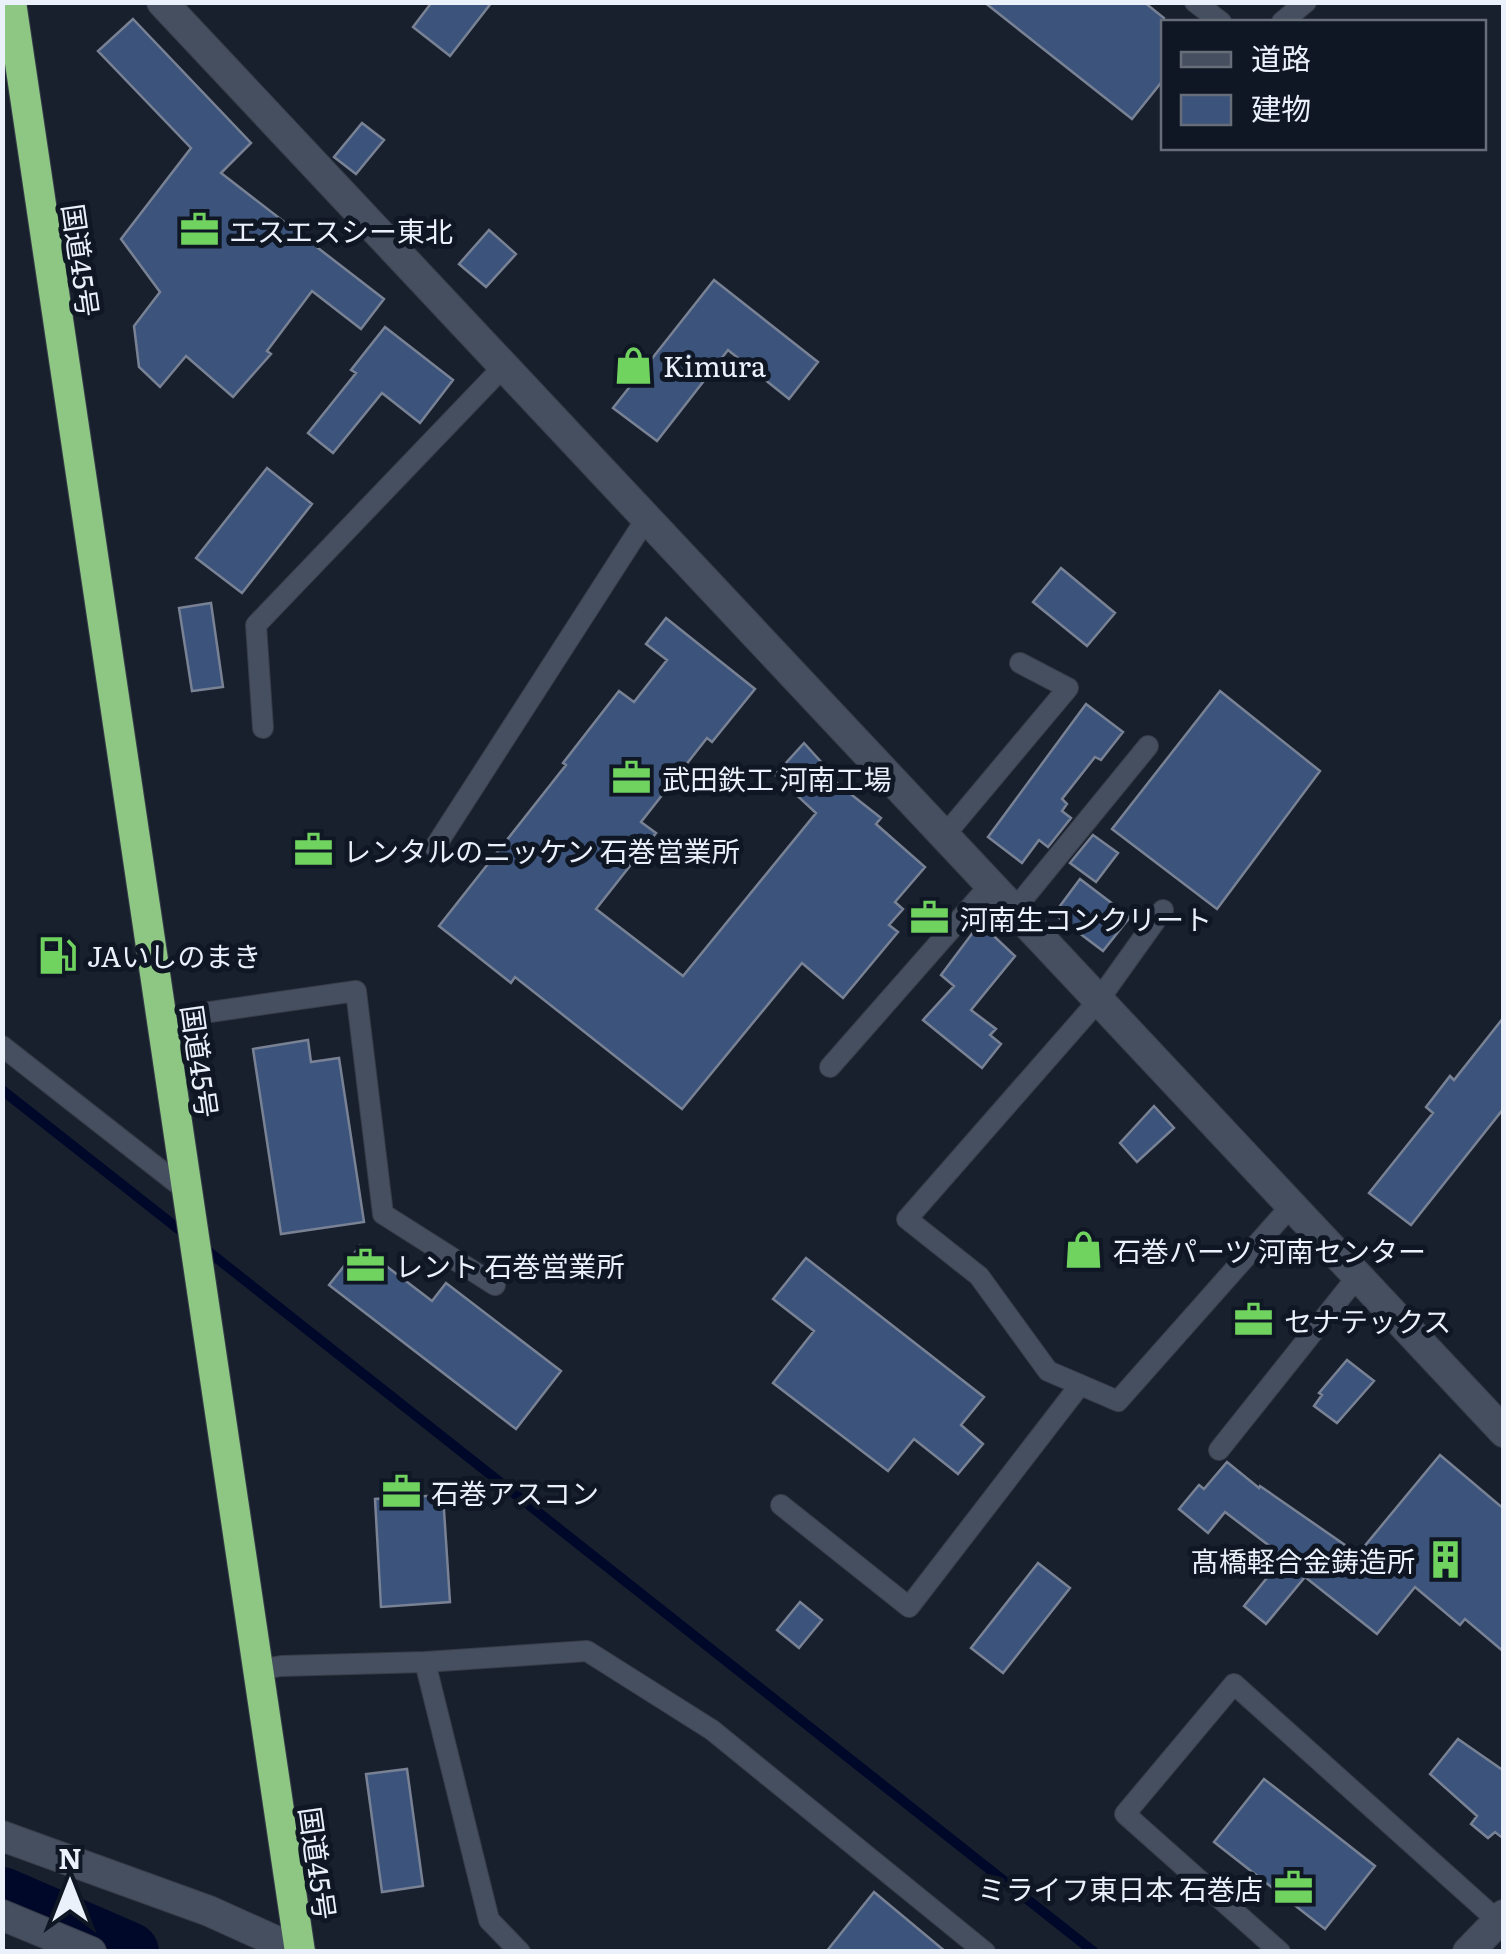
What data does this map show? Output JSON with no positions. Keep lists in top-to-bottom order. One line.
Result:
{"streets":{"highway":["国道45号"]},"places":{"office":["エスエスシー東北","武田鉄工 河南工場","レンタルのニッケン 石巻営業所","河南生コンクリート","レント 石巻営業所","セナテックス","石巻アスコン","ミライフ東日本 石巻店"],"shop":["Kimura","石巻パーツ 河南センター"],"fuel station":["JAいしのまき"],"building":["髙橋軽合金鋳造所"]},"legend":["道路","建物"],"north":"top"}
